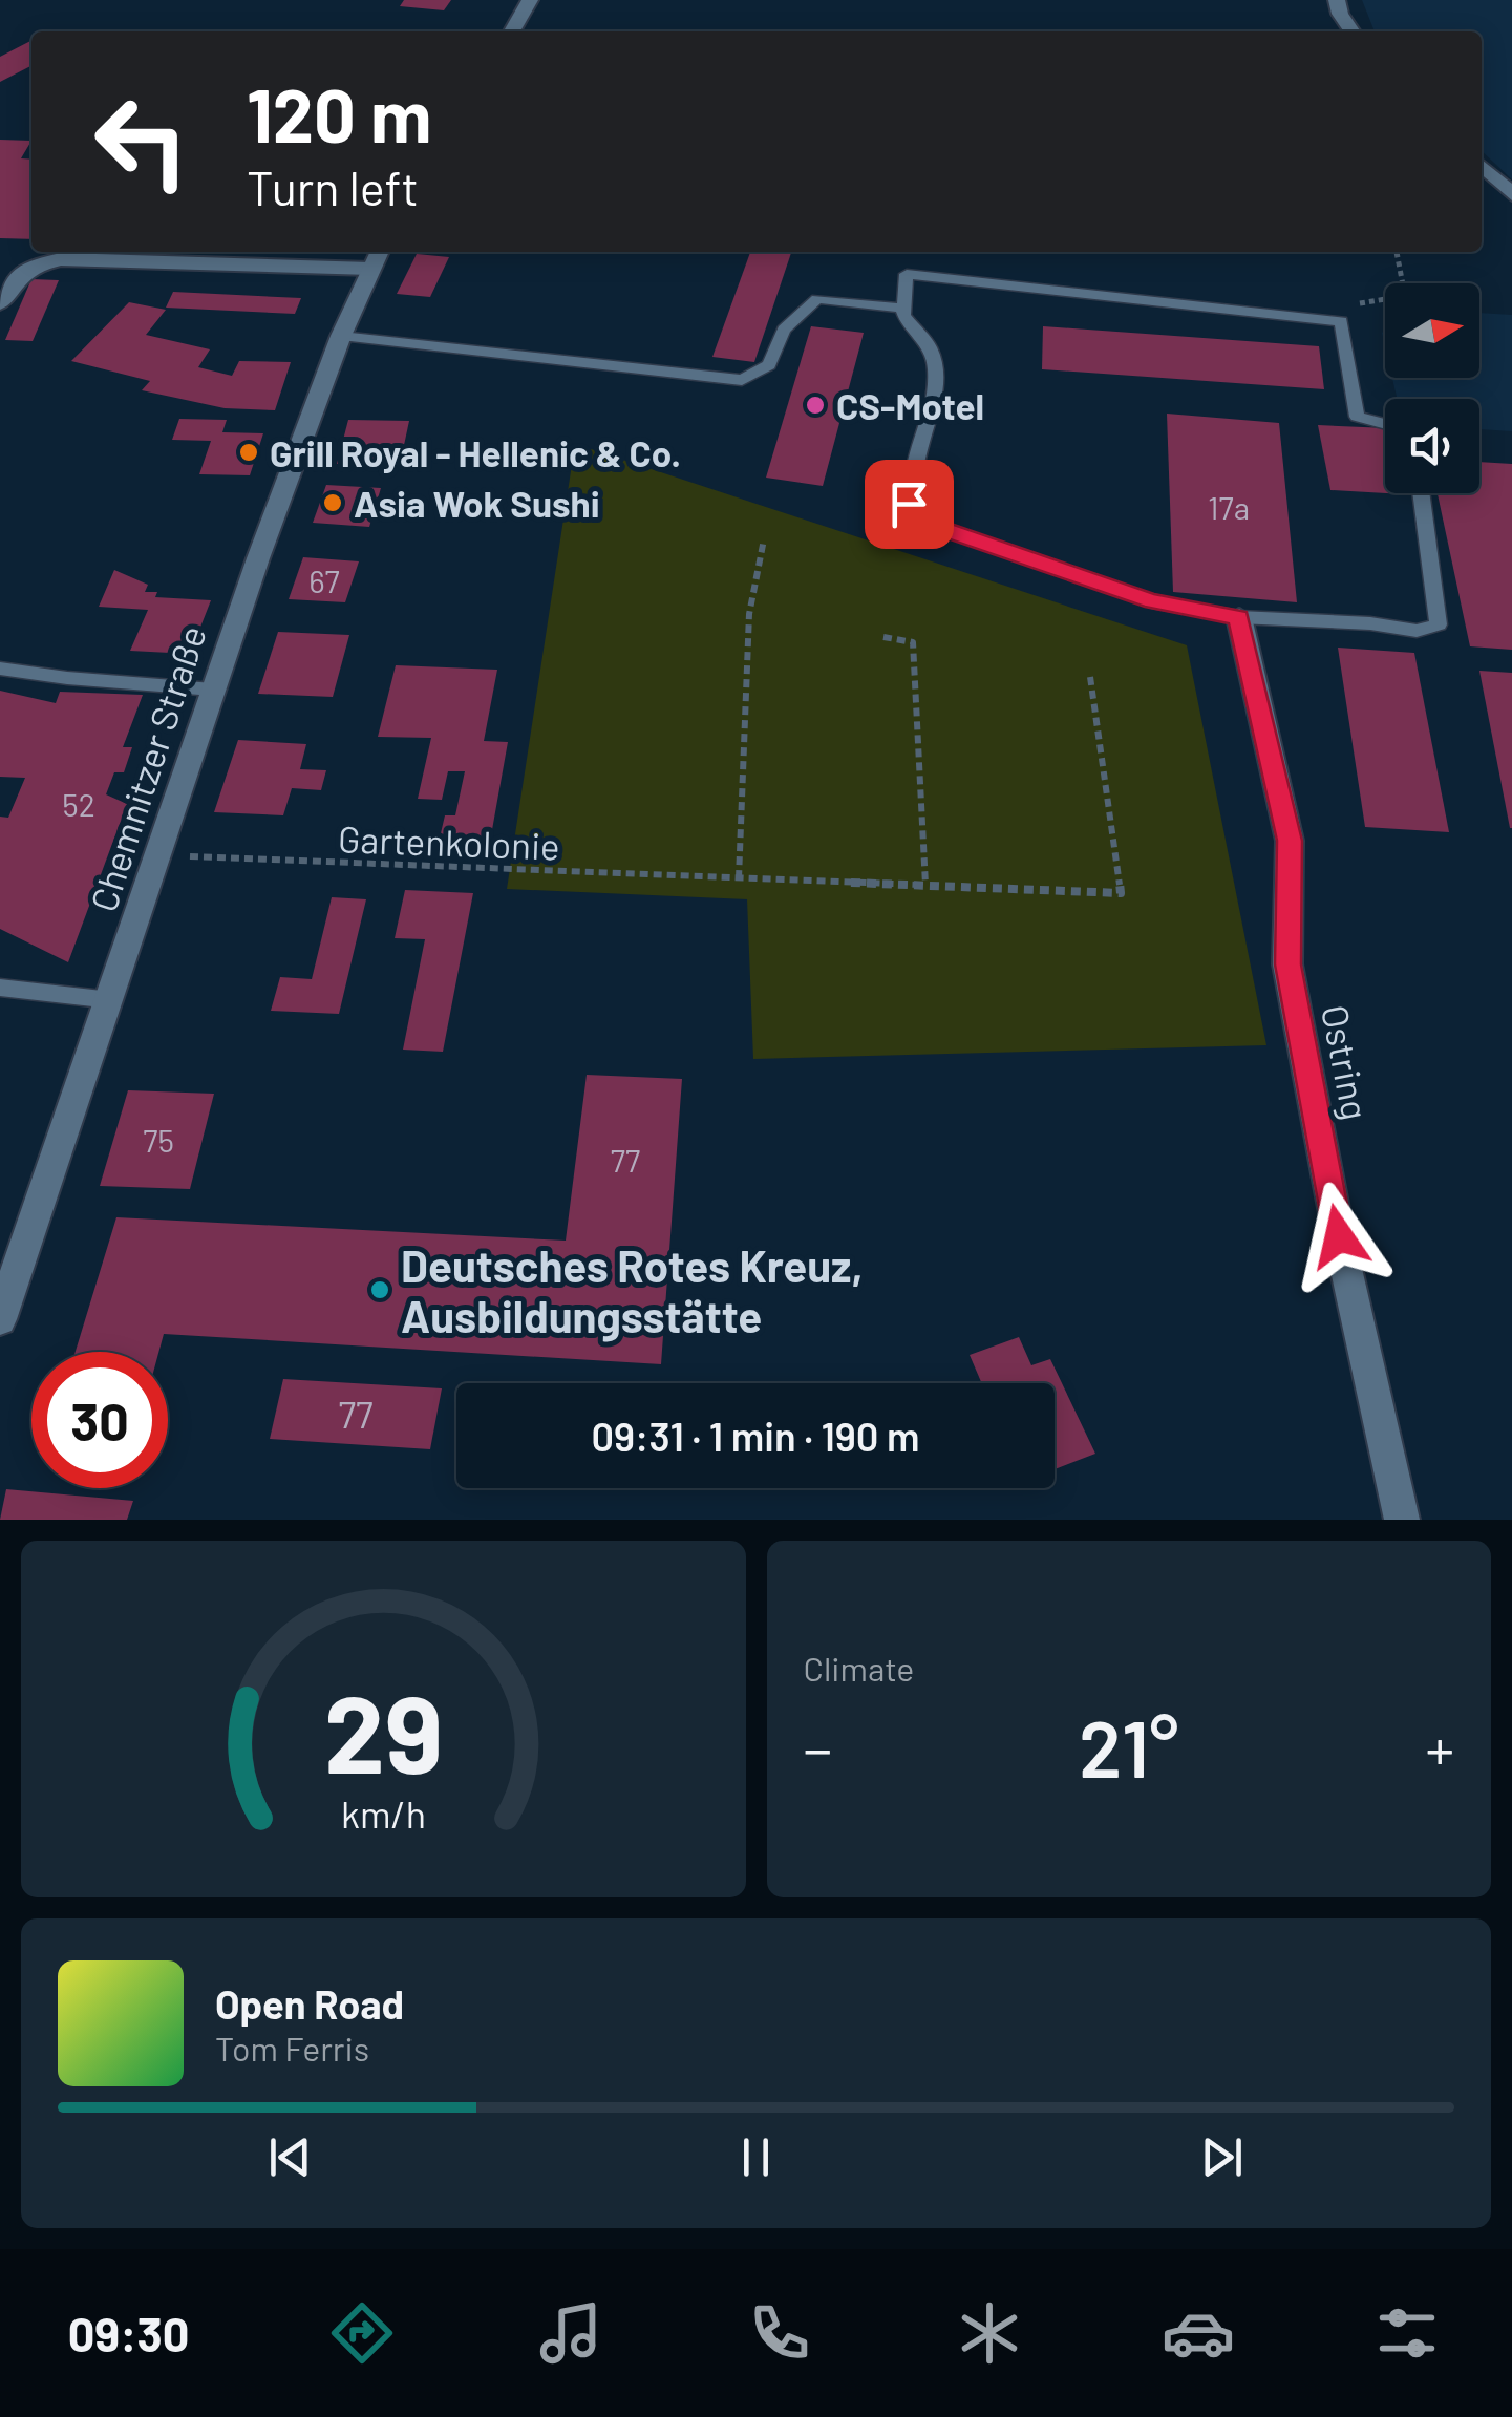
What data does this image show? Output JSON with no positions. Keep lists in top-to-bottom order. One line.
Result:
{"streets":{"street":["Chemnitzer Straße","Ostring"],"path":["Gartenkolonie"]},"crossings":[["Chemnitzer Straße","Gartenkolonie"]],"places":["CS-Motel","Grill Royal - Hellenic & Co.","Asia Wok Sushi","Deutsches Rotes Kreuz, Ausbildungsstätte"],"house_numbers":["17a","67","52","75","77","77"],"north":"right","page":{"turn":["120 m","Turn left"],"limit":"30","trip":"09:31 · 1 min · 190 m","tile":"Climate","heat":["−","21°","+"],"song":["Open Road","Tom Ferris"],"tabs":"09:30","gauge":["29","km/h"]}}
